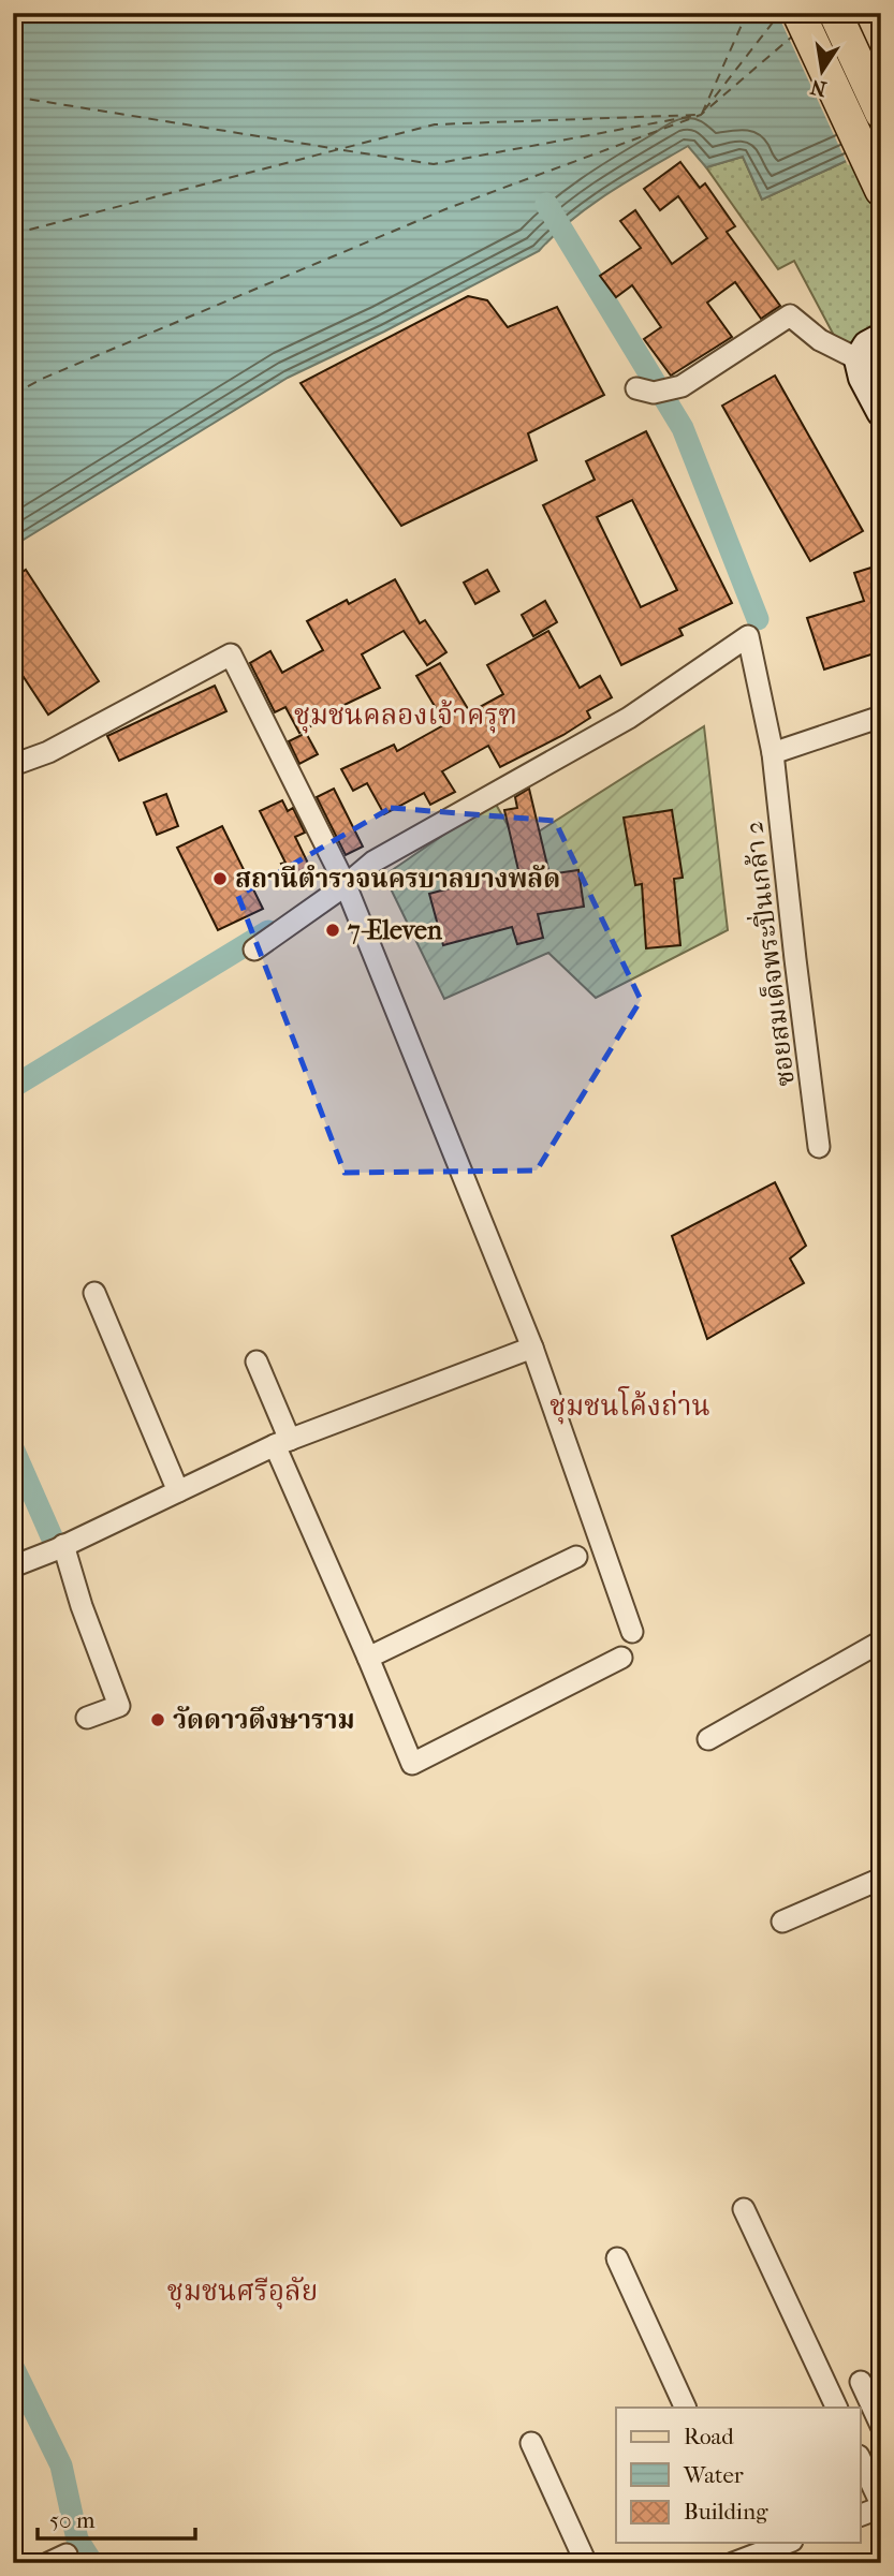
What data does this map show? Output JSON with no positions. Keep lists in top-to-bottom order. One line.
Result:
{"streets":{"street":["ซอยสมเด็จพระปิ่นเกล้า 2"]},"districts":["ชุมชนคลองเจ้าครุฑ","ชุมชนโค้งถ่าน","ชุมชนศรีอุลัย"],"places":["สถานีตำรวจนครบาลบางพลัด","7-Eleven","วัดดาวดึงษาราม"],"legend":["Road","Water","Building"],"scale_bar":"50 m","north":"bottom"}
